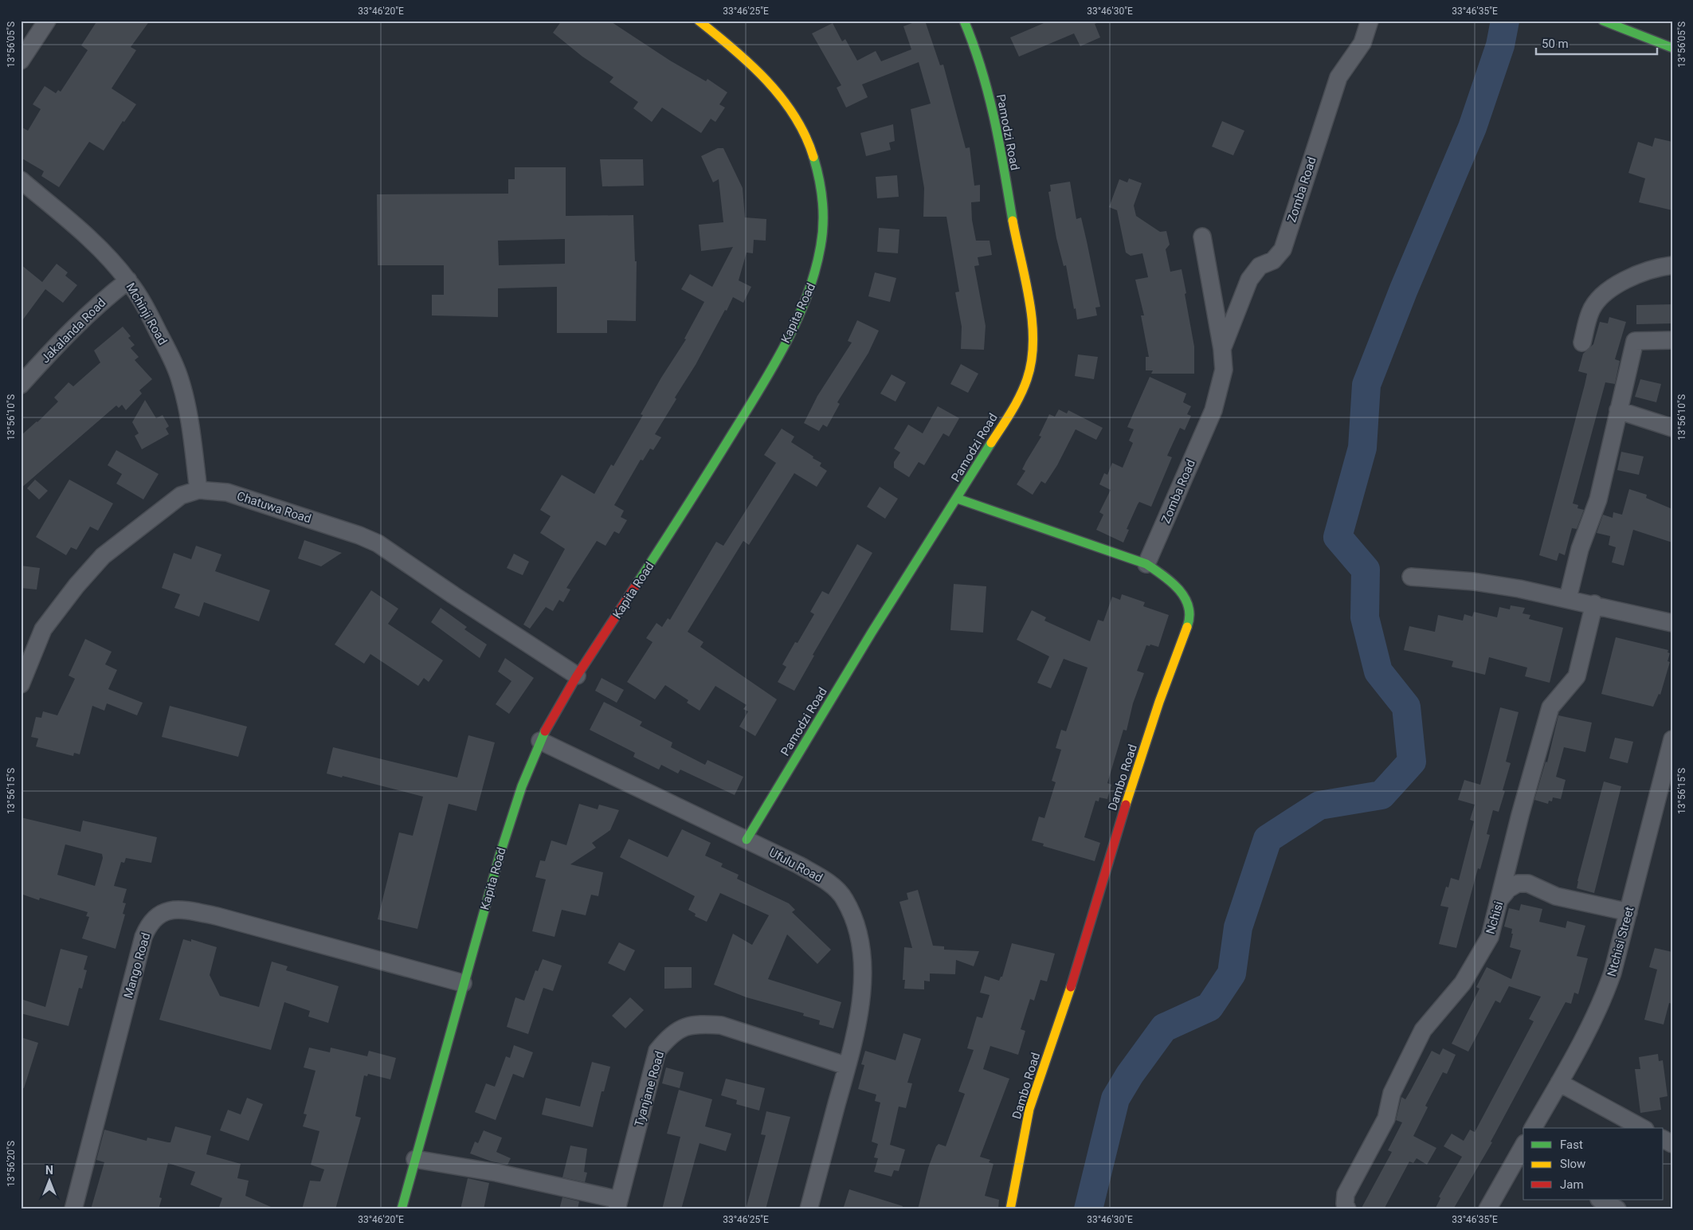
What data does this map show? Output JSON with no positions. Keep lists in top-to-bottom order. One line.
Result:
{"streets":{"street":["Pamodzi Road","Zomba Road","Kapita Road","Mchinji Road","Jakalanda Road","Chatuwa Road","Dambo Road","Ufulu Road","Nchisi","Ntchisi Street","Mango Road","Tyanjane Road"]},"crossings":[["Pamodzi Road","Dambo Road"],["Pamodzi Road","Ufulu Road"],["Zomba Road","Dambo Road"],["Kapita Road","Chatuwa Road"],["Kapita Road","Ufulu Road"],["Kapita Road","Mango Road"],["Mchinji Road","Jakalanda Road"],["Mchinji Road","Chatuwa Road"],["Ufulu Road","Tyanjane Road"]],"legend":["Fast","Slow","Jam"],"scale_bar":"50 m","north":"top","coordinates":["33°46'20\"E","33°46'25\"E","33°46'30\"E","33°46'35\"E","13°56'05\"S","13°56'10\"S","13°56'15\"S","13°56'20\"S"]}
